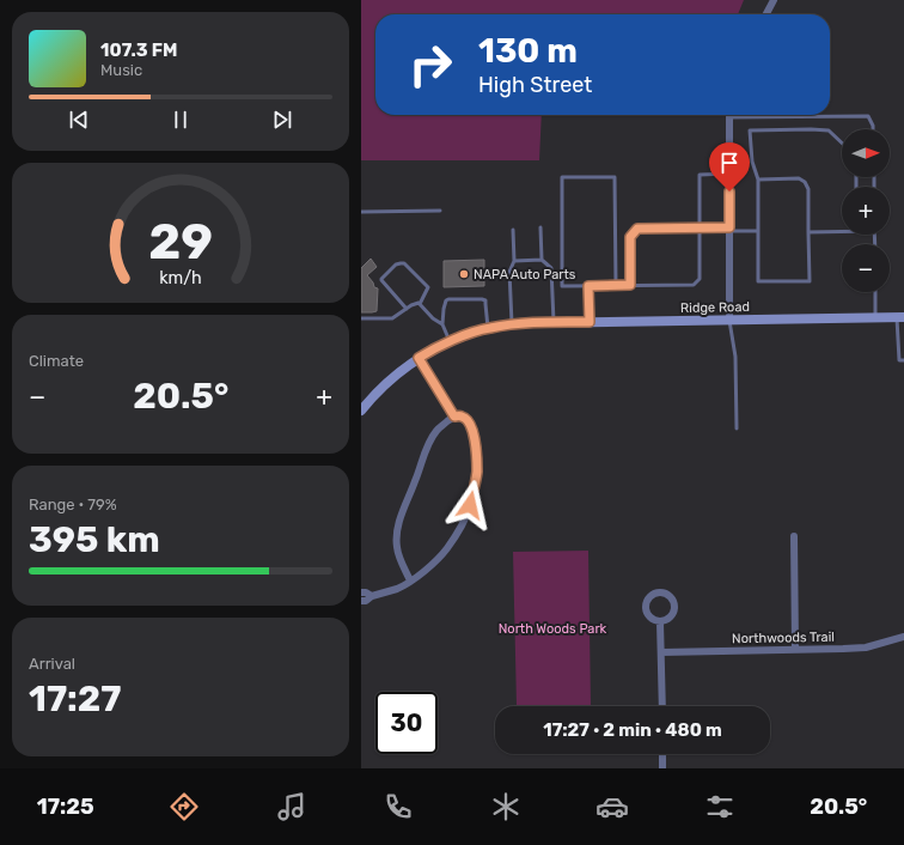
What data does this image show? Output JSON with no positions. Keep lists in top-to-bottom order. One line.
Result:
{"streets":{"main road":["Ridge Road"],"street":["Northwoods Trail"]},"parks":["North Woods Park"],"places":["NAPA Auto Parts"],"north":"right","page":{"turn":["130 m","High Street"],"song":["107.3 FM","Music"],"map_buttons":["+","−"],"tile":["Climate",["Range · 79%","395 km"],["Arrival","17:27"]],"heat":["−","20.5°","+"],"limit":"30","trip":"17:27 · 2 min · 480 m","tabs":["17:25","20.5°"],"gauge":["29","km/h"]}}
